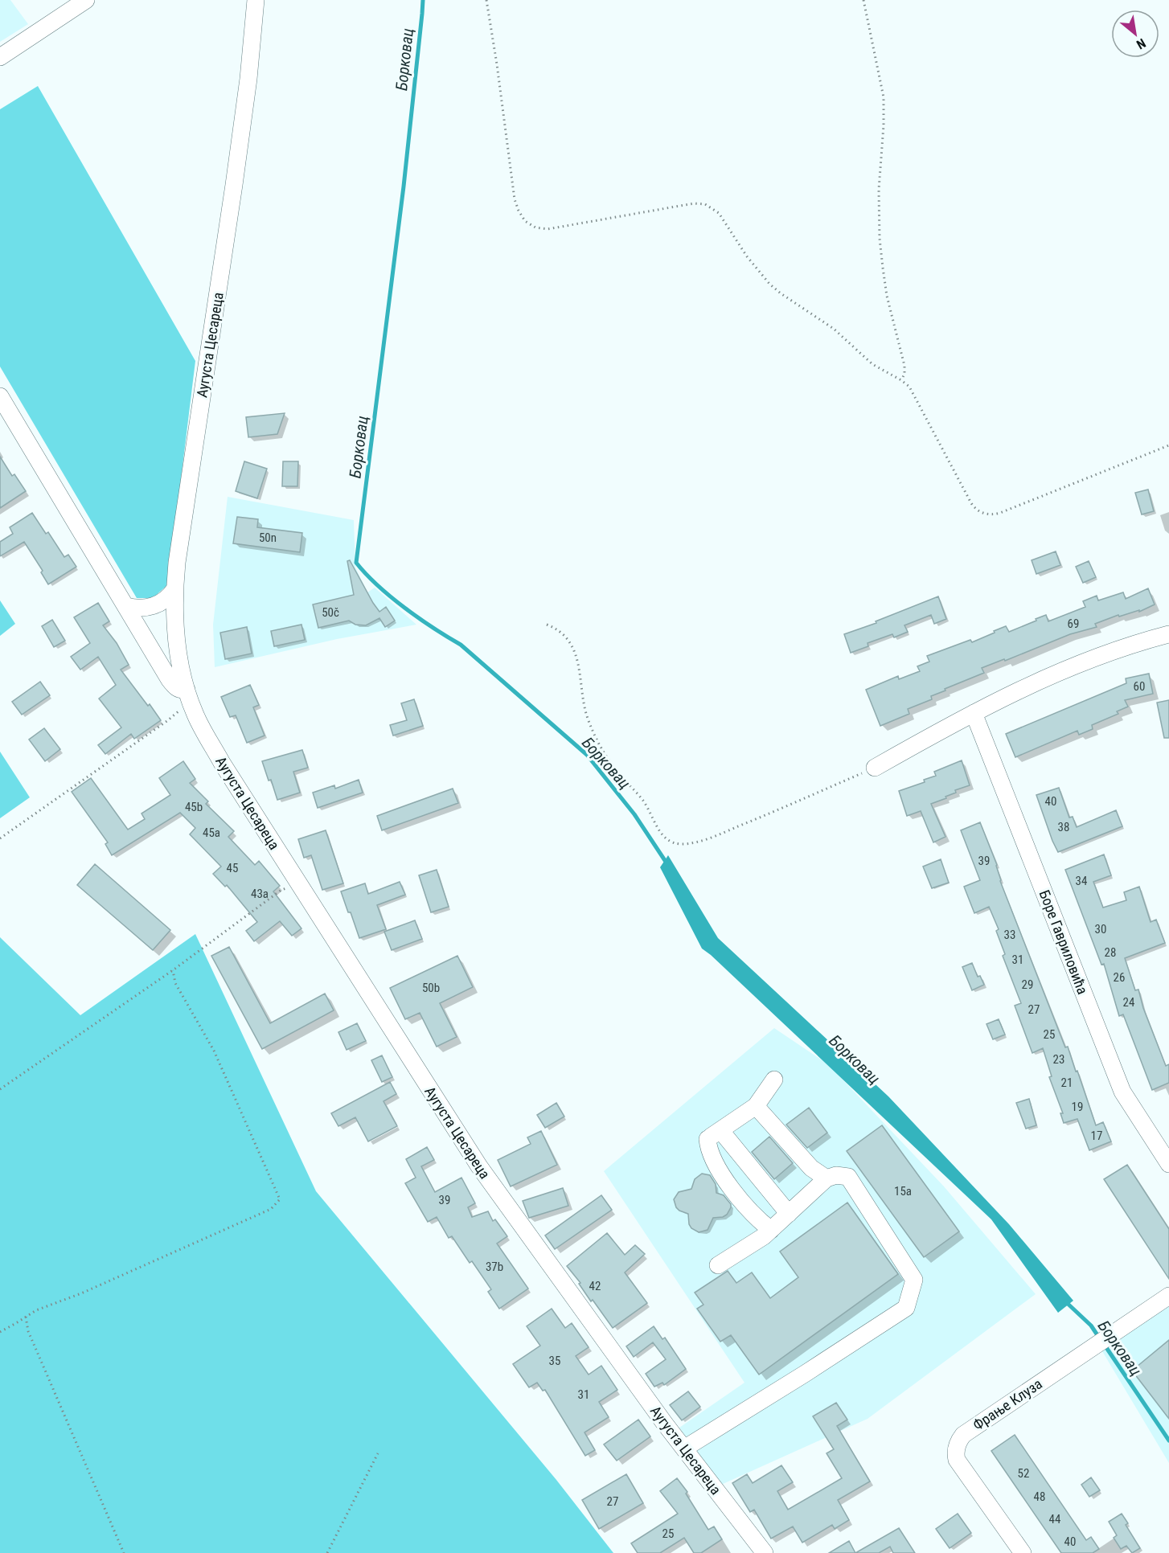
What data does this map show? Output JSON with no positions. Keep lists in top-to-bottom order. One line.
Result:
{"streets":{"street":["Аугуста Цесареца","Боре Гавриловића","Фрање Клуза"]},"water":["Борковац"],"house_numbers":["50n","50č","69","60","40","45b","38","45a","39","45","34","43a","30","33","28","31","26","29","50b","24","27","25","23","21","19","17","15a","39","37b","42","35","31","52","48","27","44","25","40"],"north":"bottom right"}
